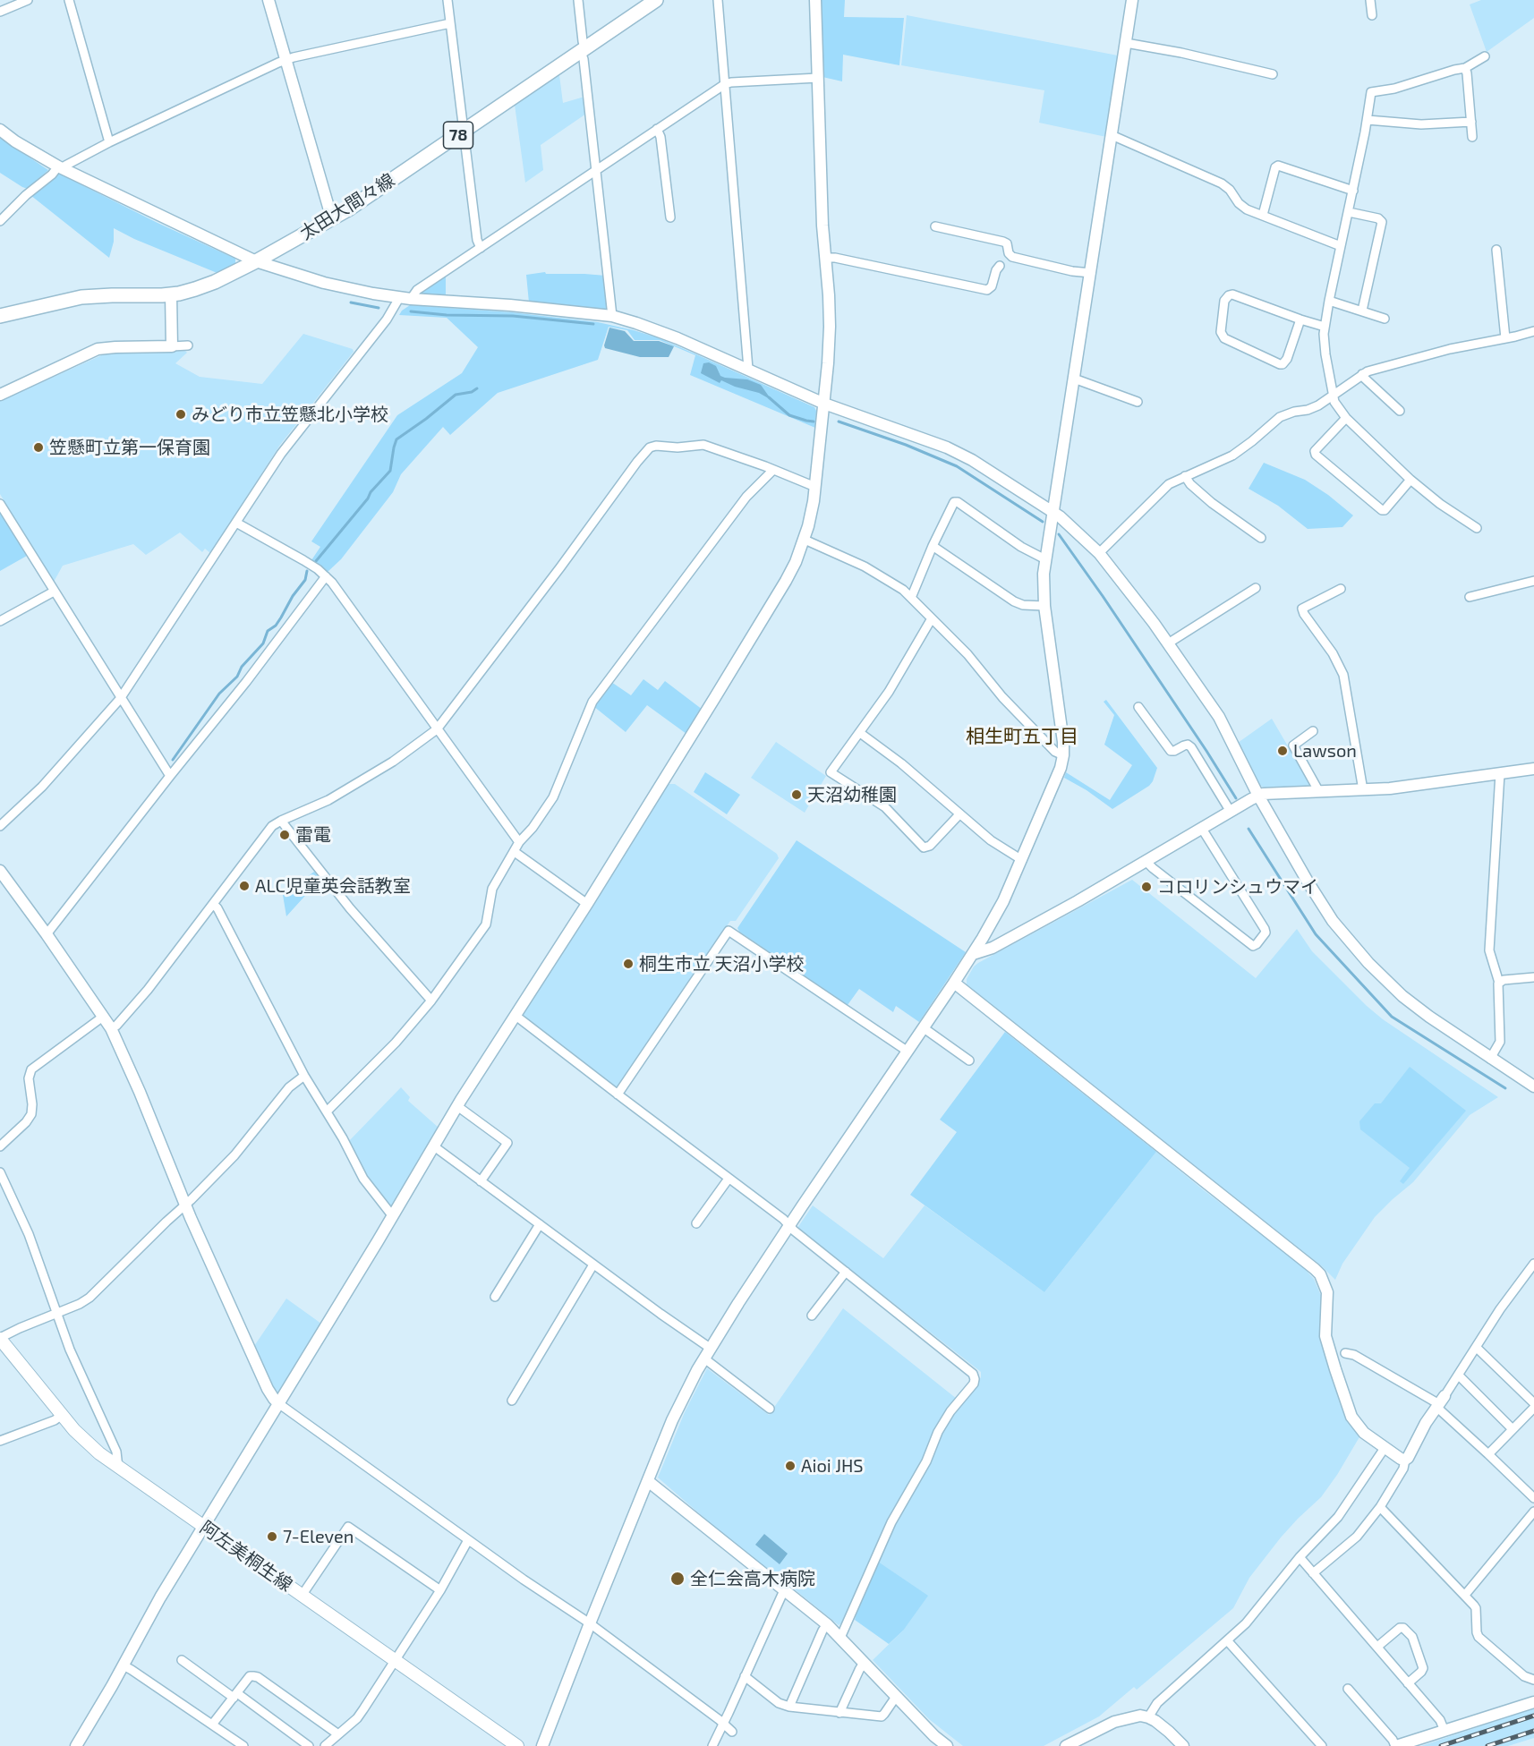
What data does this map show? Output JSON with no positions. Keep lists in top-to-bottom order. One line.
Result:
{"streets":{"main road":["78","太田大間々線","阿左美桐生線"]},"districts":["相生町五丁目"],"places":["みどり市立笠懸北小学校","笠懸町立第一保育園","Lawson","天沼幼稚園","雷電","ALC児童英会話教室","コロリンシュウマイ","桐生市立 天沼小学校","Aioi JHS","7-Eleven","全仁会高木病院"]}
